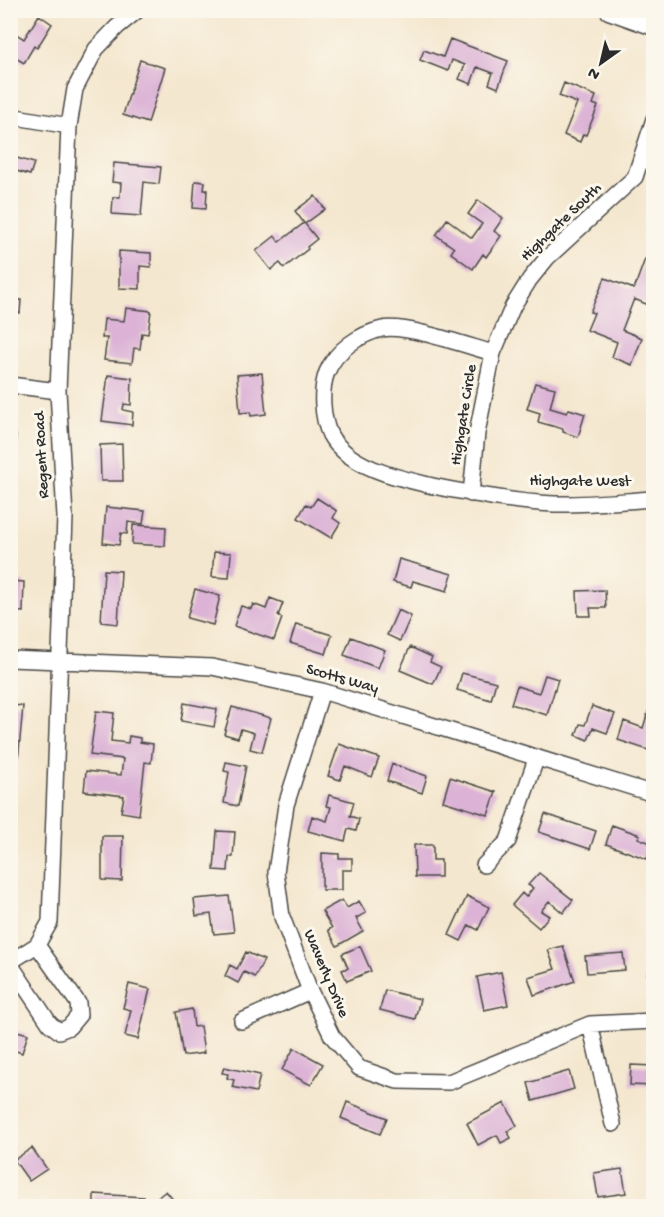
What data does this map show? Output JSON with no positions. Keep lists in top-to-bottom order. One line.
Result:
{"streets":{"street":["Highgate South","Highgate Circle","Regent Road","Highgate West","Scotts Way","Waverly Drive"]},"crossings":[["Highgate South","Highgate Circle"],["Highgate South","Highgate West"],["Highgate Circle","Highgate West"],["Regent Road","Scotts Way"],["Scotts Way","Waverly Drive"]],"north":"bottom left"}
